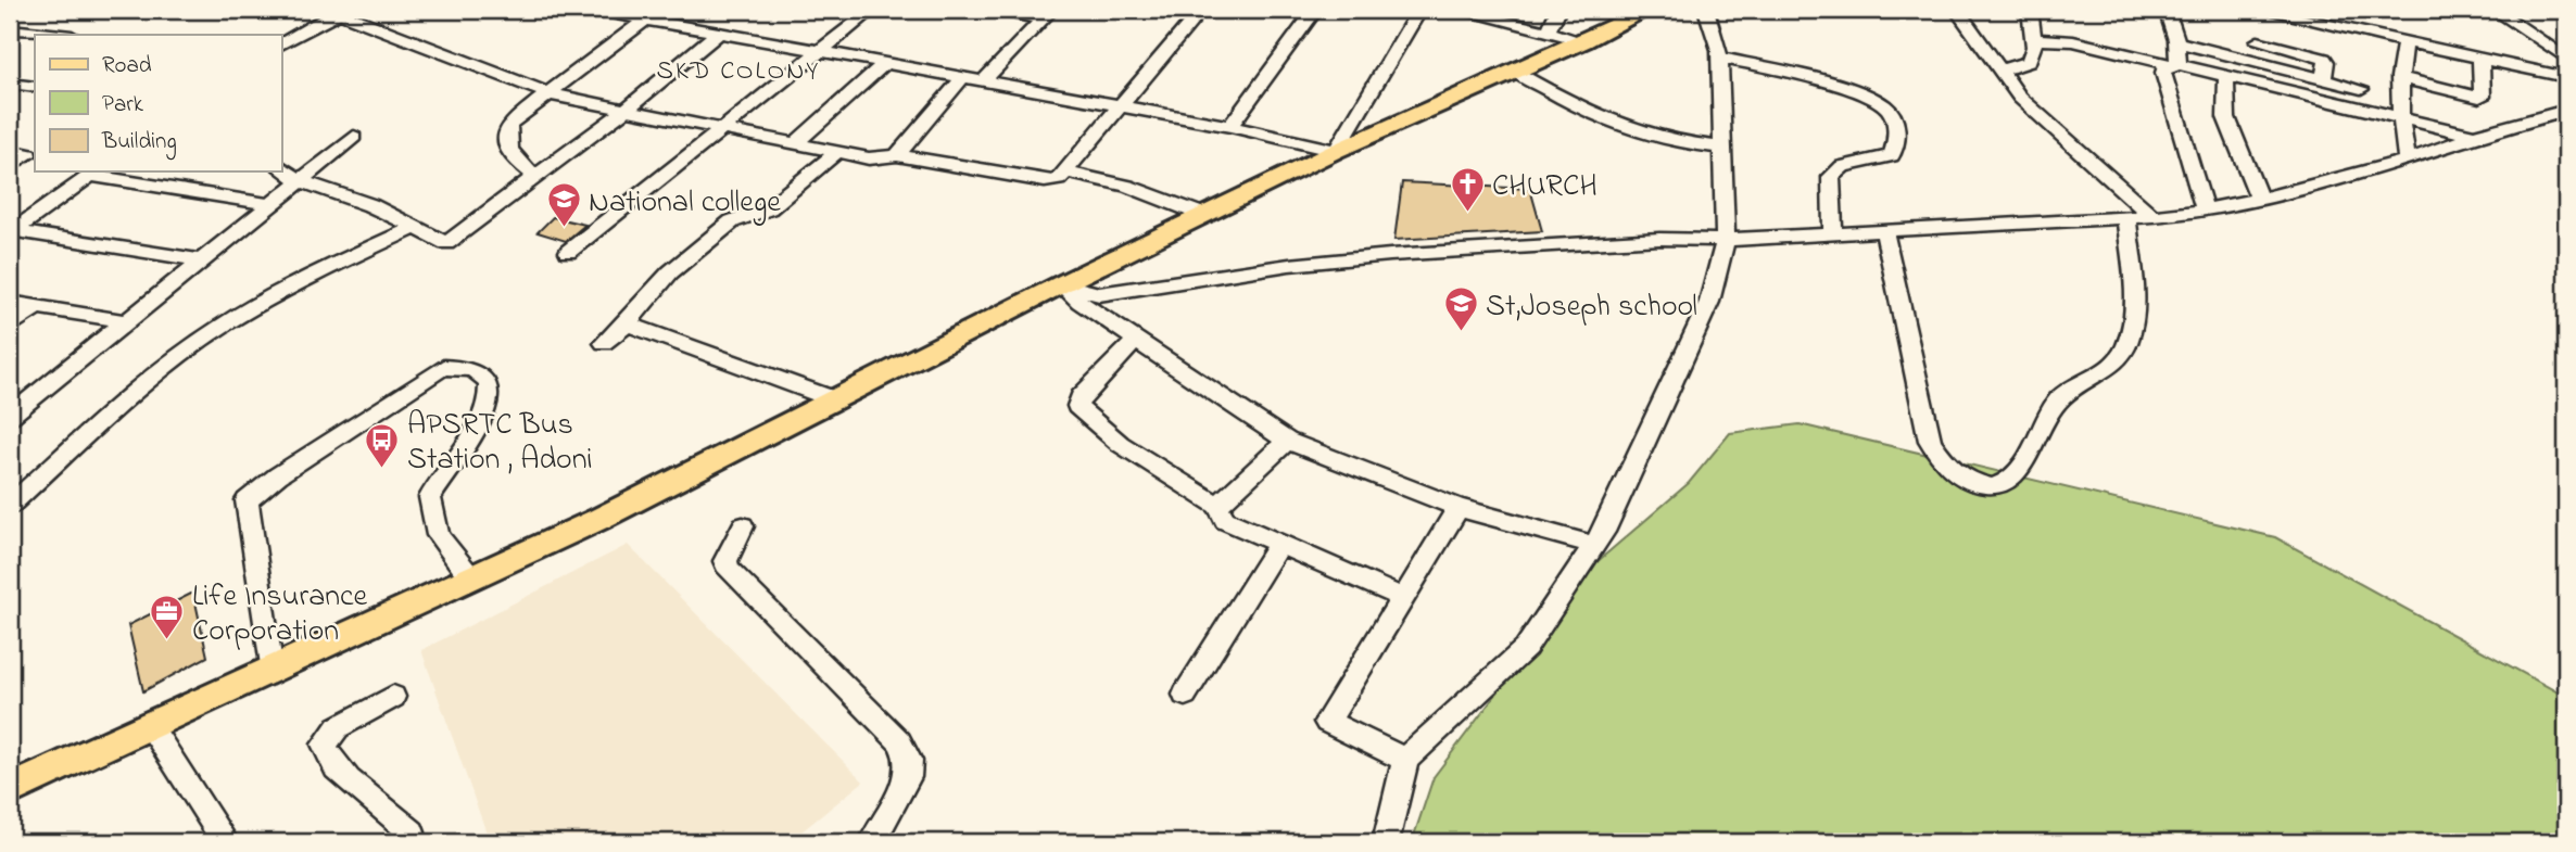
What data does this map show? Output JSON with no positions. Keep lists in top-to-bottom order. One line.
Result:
{"districts":["SKD COLONY"],"places":{"church":["CHURCH"],"school or university":["National college","St,Joseph school"],"bus stop":["APSRTC Bus Station , Adoni"],"office":["Life Insurance Corporation"]},"legend":["Road","Park","Building"]}
